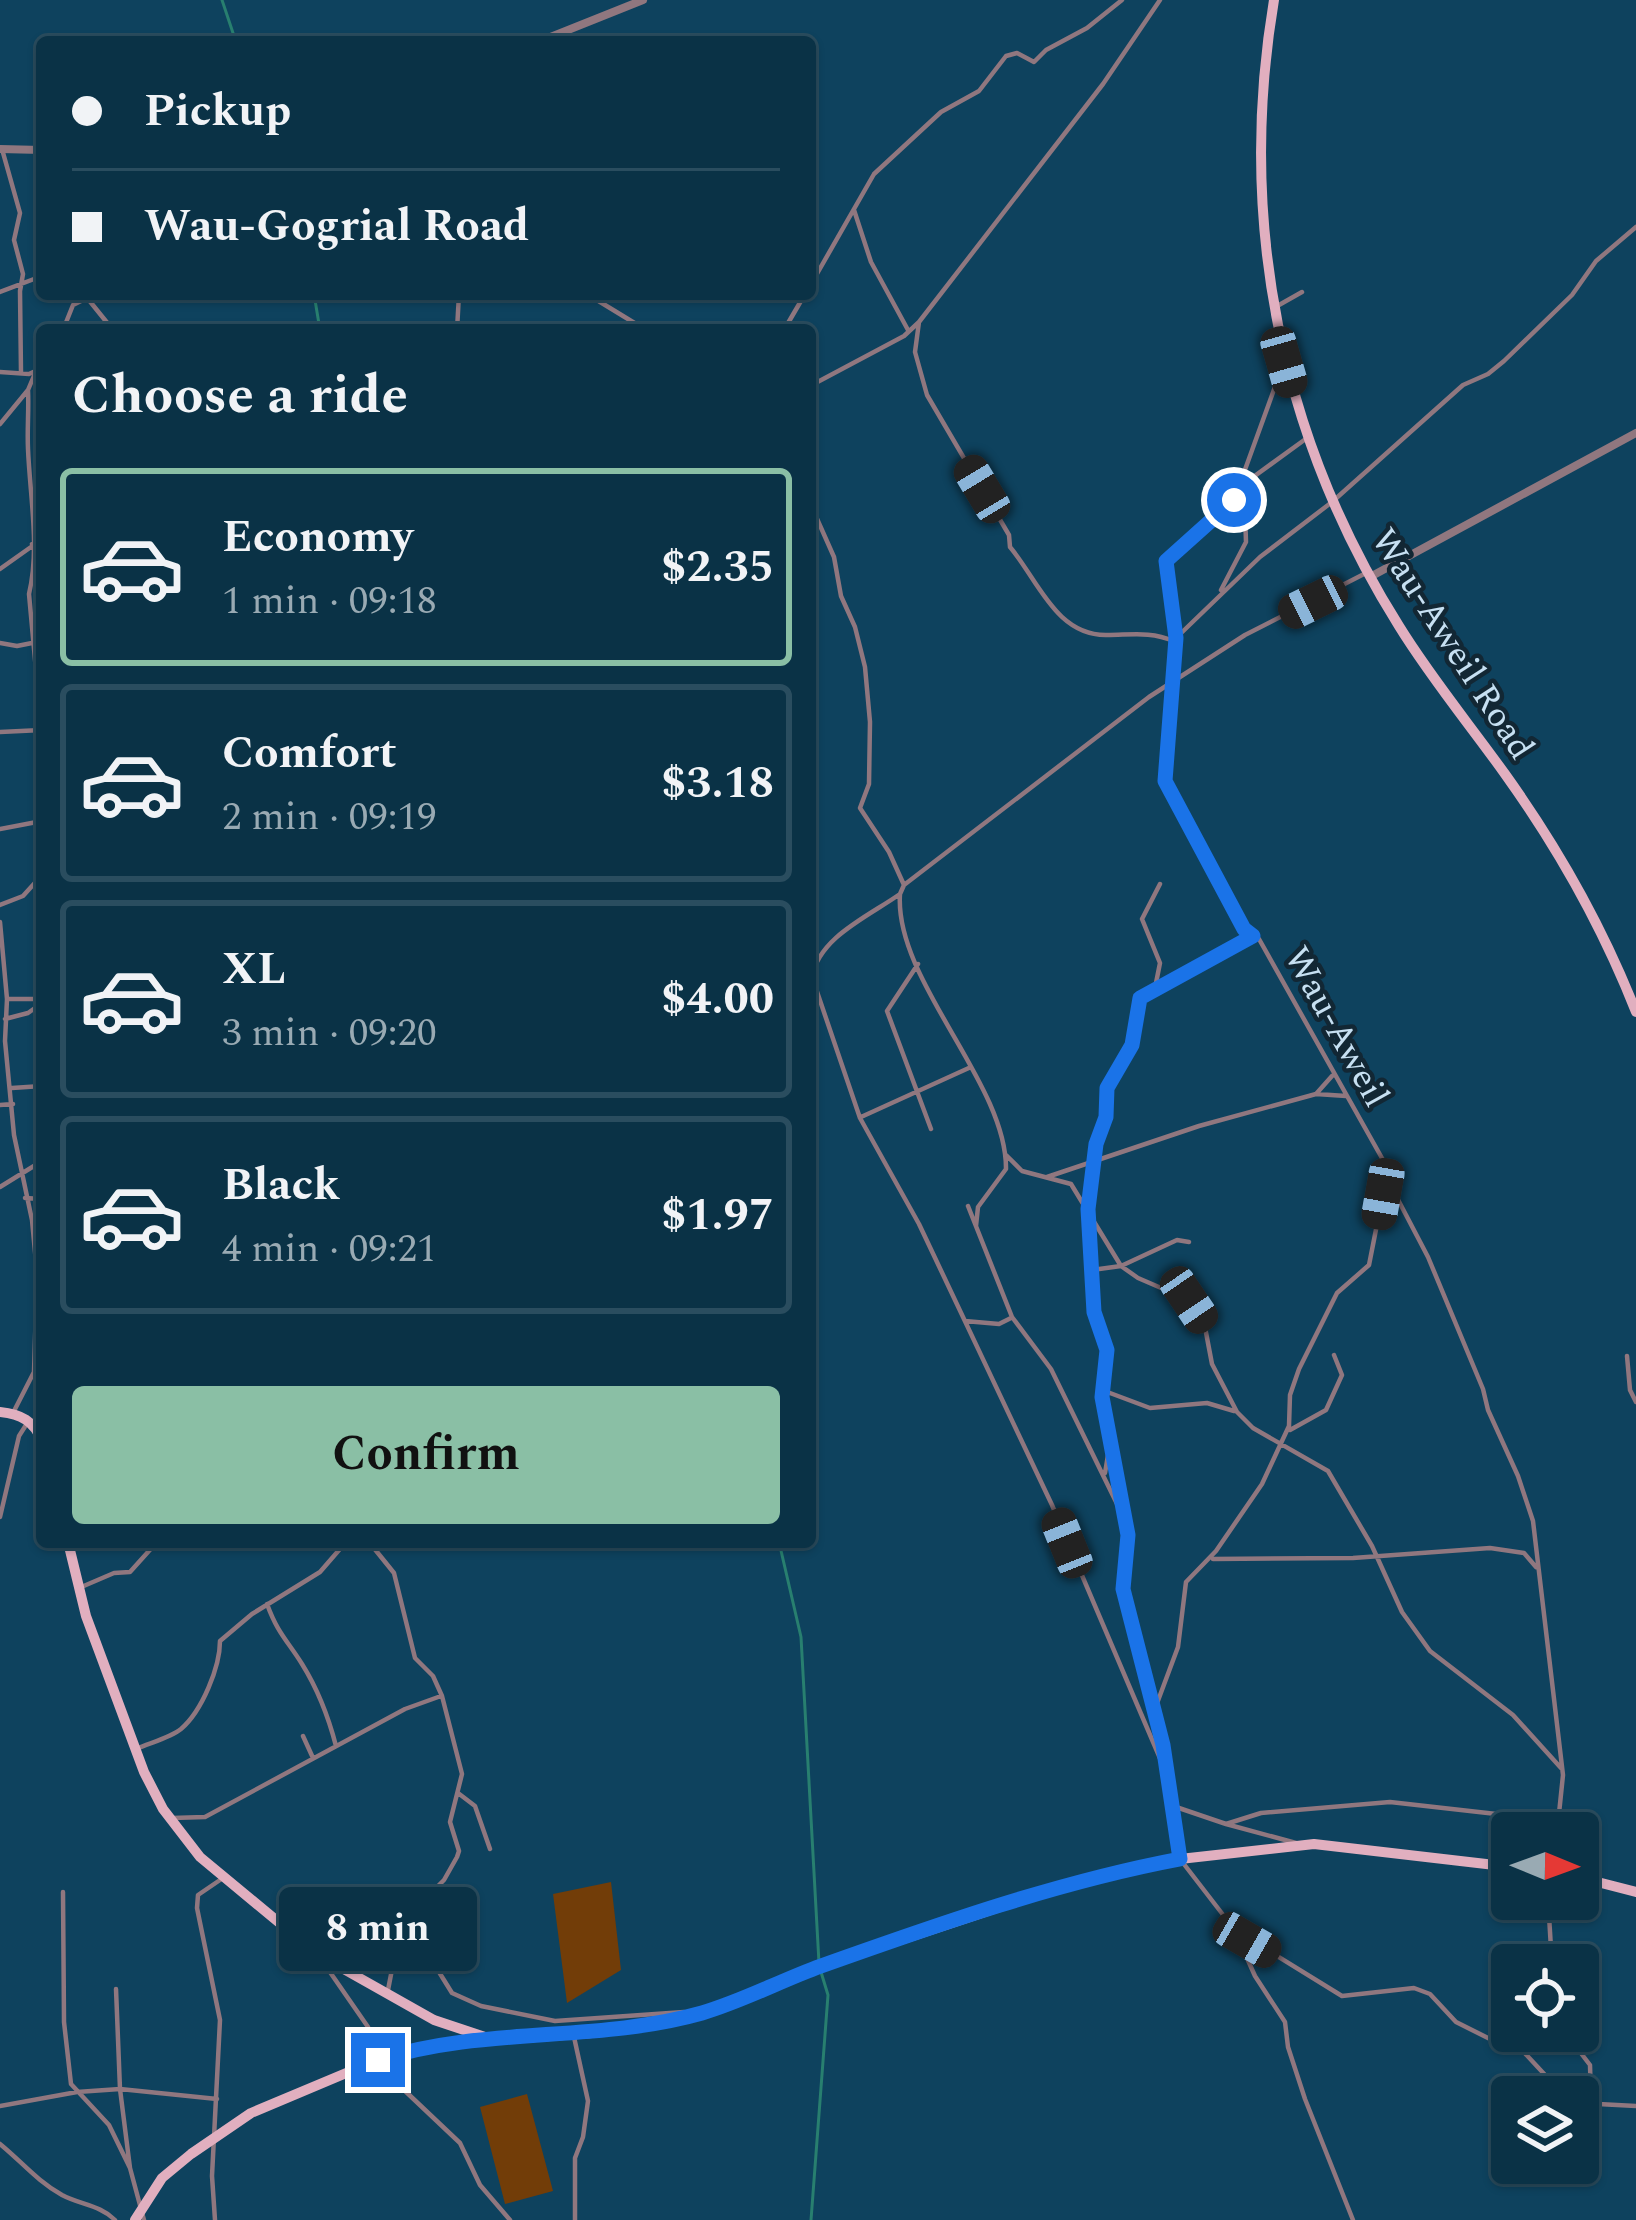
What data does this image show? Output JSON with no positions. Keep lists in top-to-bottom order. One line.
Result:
{"streets":{"main road":["Wau-Aweil Road"],"street":["Wau-Aweil"]},"north":"right","page":{"banner":["Pickup","Wau-Gogrial Road"],"heading":"Choose a ride","list":[{"name":"Economy","note":"1 min · 09:18","value":"$2.35"},{"name":"Comfort","note":"2 min · 09:19","value":"$3.18"},{"name":"XL","note":"3 min · 09:20","value":"$4.00"},{"name":"Black","note":"4 min · 09:21","value":"$1.97"}],"buttons":"Confirm","bubble":"8 min"}}
